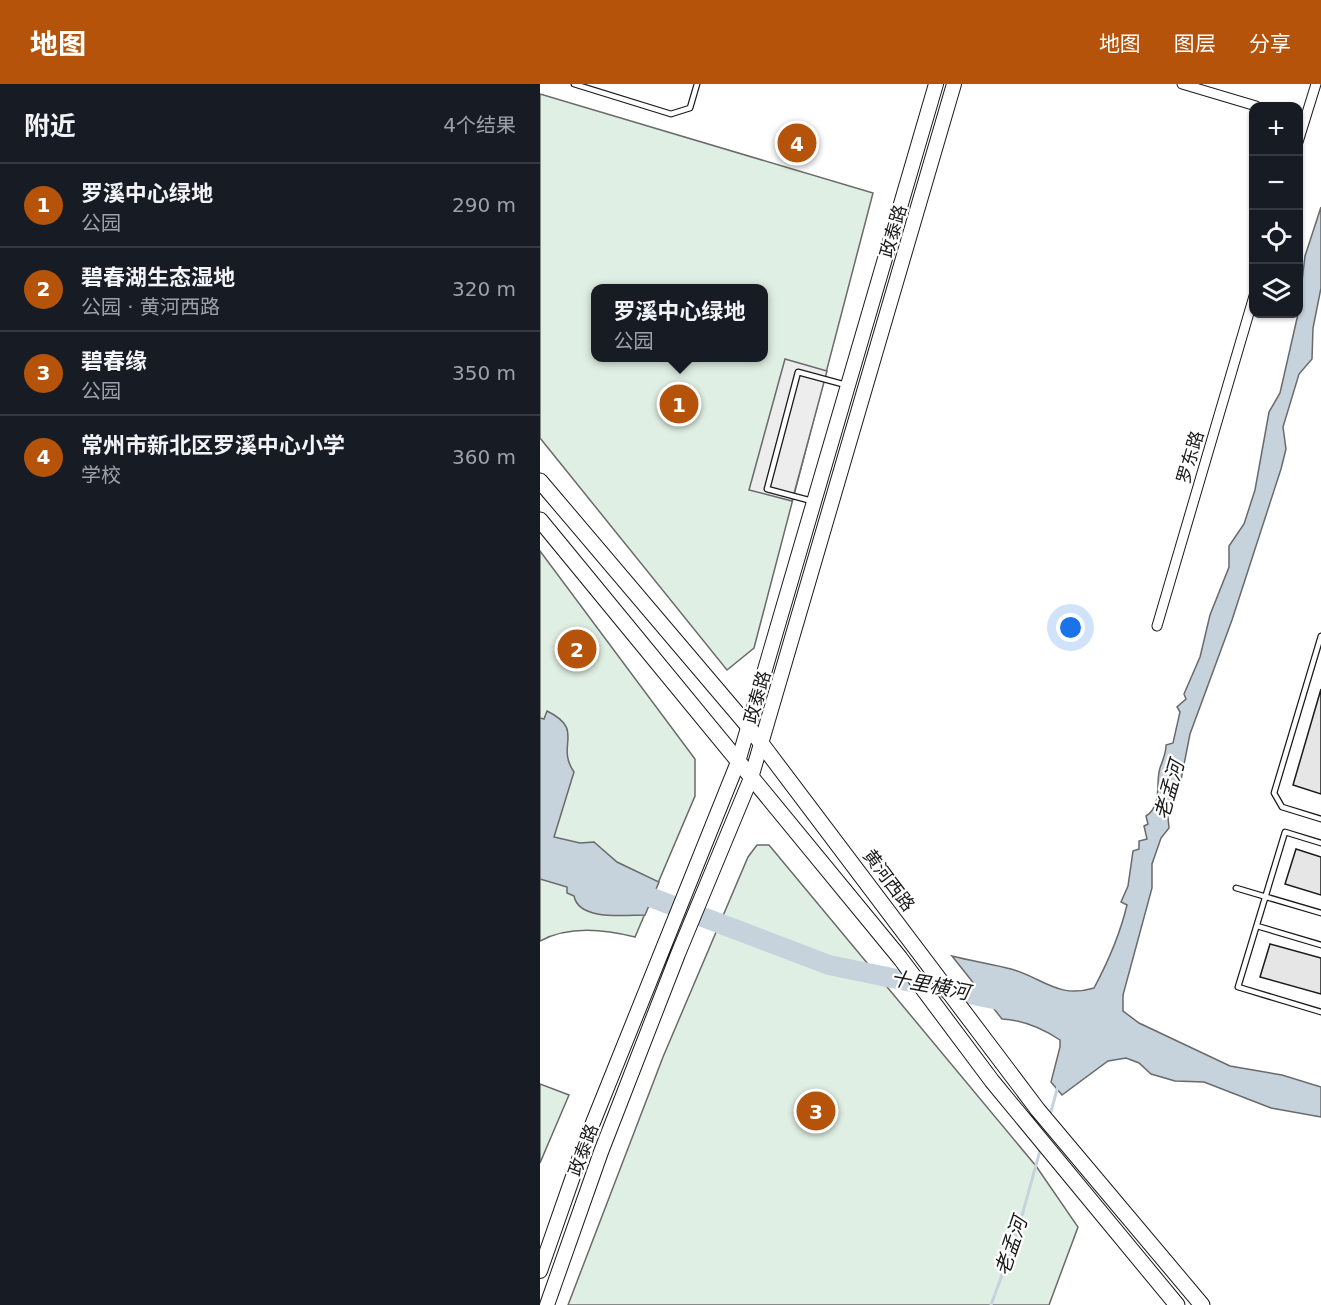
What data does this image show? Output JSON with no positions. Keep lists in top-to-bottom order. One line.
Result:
{"streets":{"main road":["政泰路","黄河西路"],"street":["罗东路"]},"crossings":[["政泰路","黄河西路"]],"water":["老孟河","十里横河"],"page":{"header":"地图","nav":["地图","图层","分享"],"heading":["附近","4个结果"],"map_buttons":["+","−"],"pins":["4","1","2","3"],"list":[{"mark":"1","name":"罗溪中心绿地","note":"公园","value":"290 m"},{"mark":"2","name":"碧春湖生态湿地","note":"公园 · 黄河西路","value":"320 m"},{"mark":"3","name":"碧春缘","note":"公园","value":"350 m"},{"mark":"4","name":"常州市新北区罗溪中心小学","note":"学校","value":"360 m"}],"popup":["罗溪中心绿地","公园"]}}
